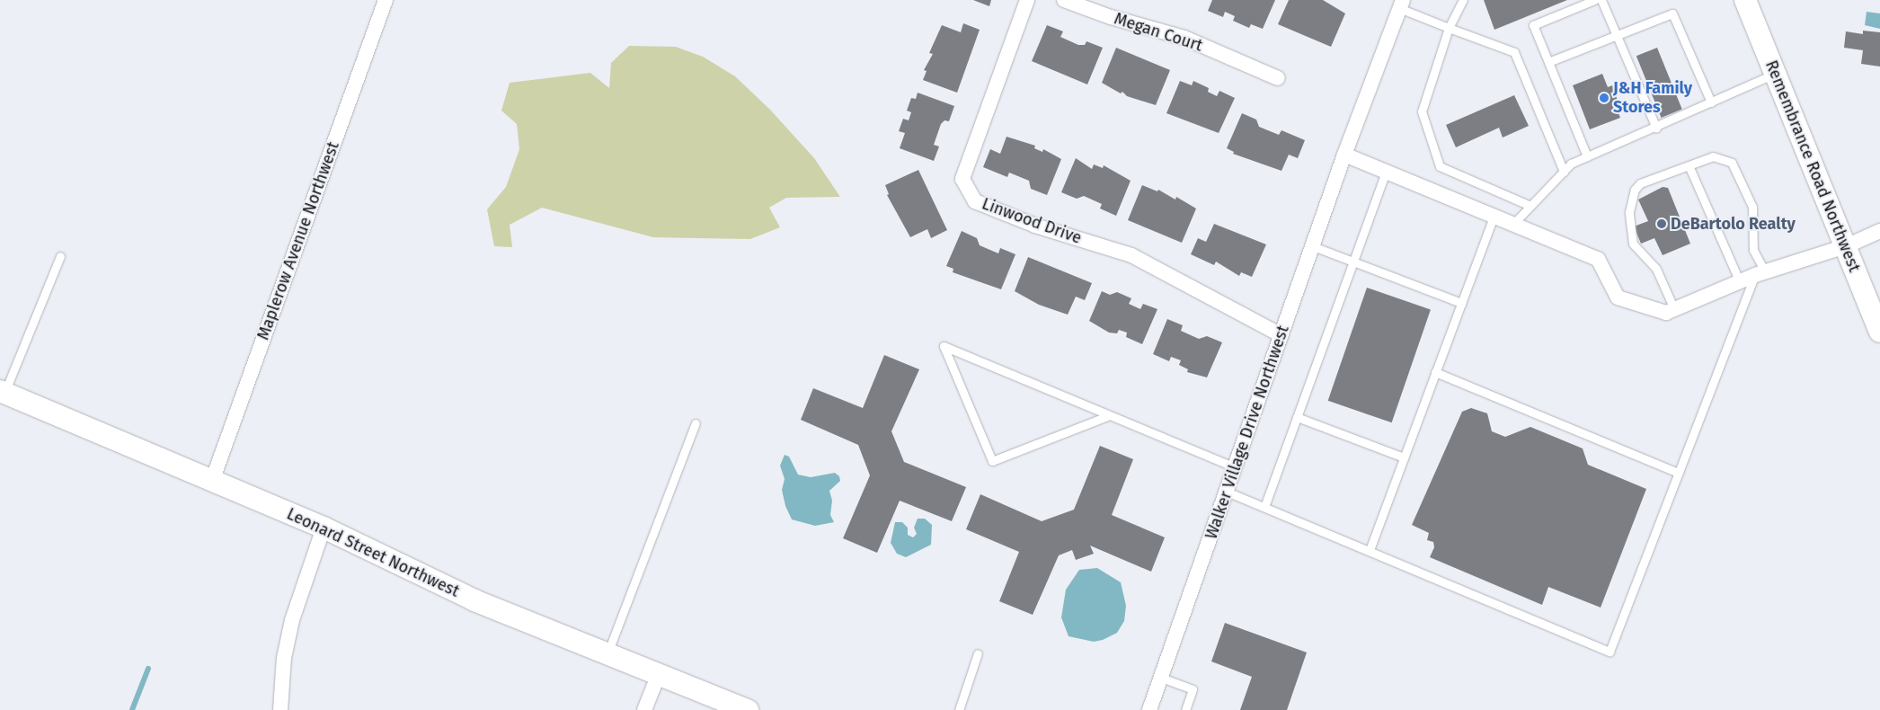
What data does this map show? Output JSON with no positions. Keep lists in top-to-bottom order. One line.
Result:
{"streets":{"main road":["Remembrance Road Northwest","Leonard Street Northwest"],"street":["Megan Court","Linwood Drive","Maplerow Avenue Northwest","Walker Village Drive Northwest"]},"crossings":[["Linwood Drive","Walker Village Drive Northwest"],["Maplerow Avenue Northwest","Leonard Street Northwest"]],"places":["J&H Family Stores","DeBartolo Realty"]}
